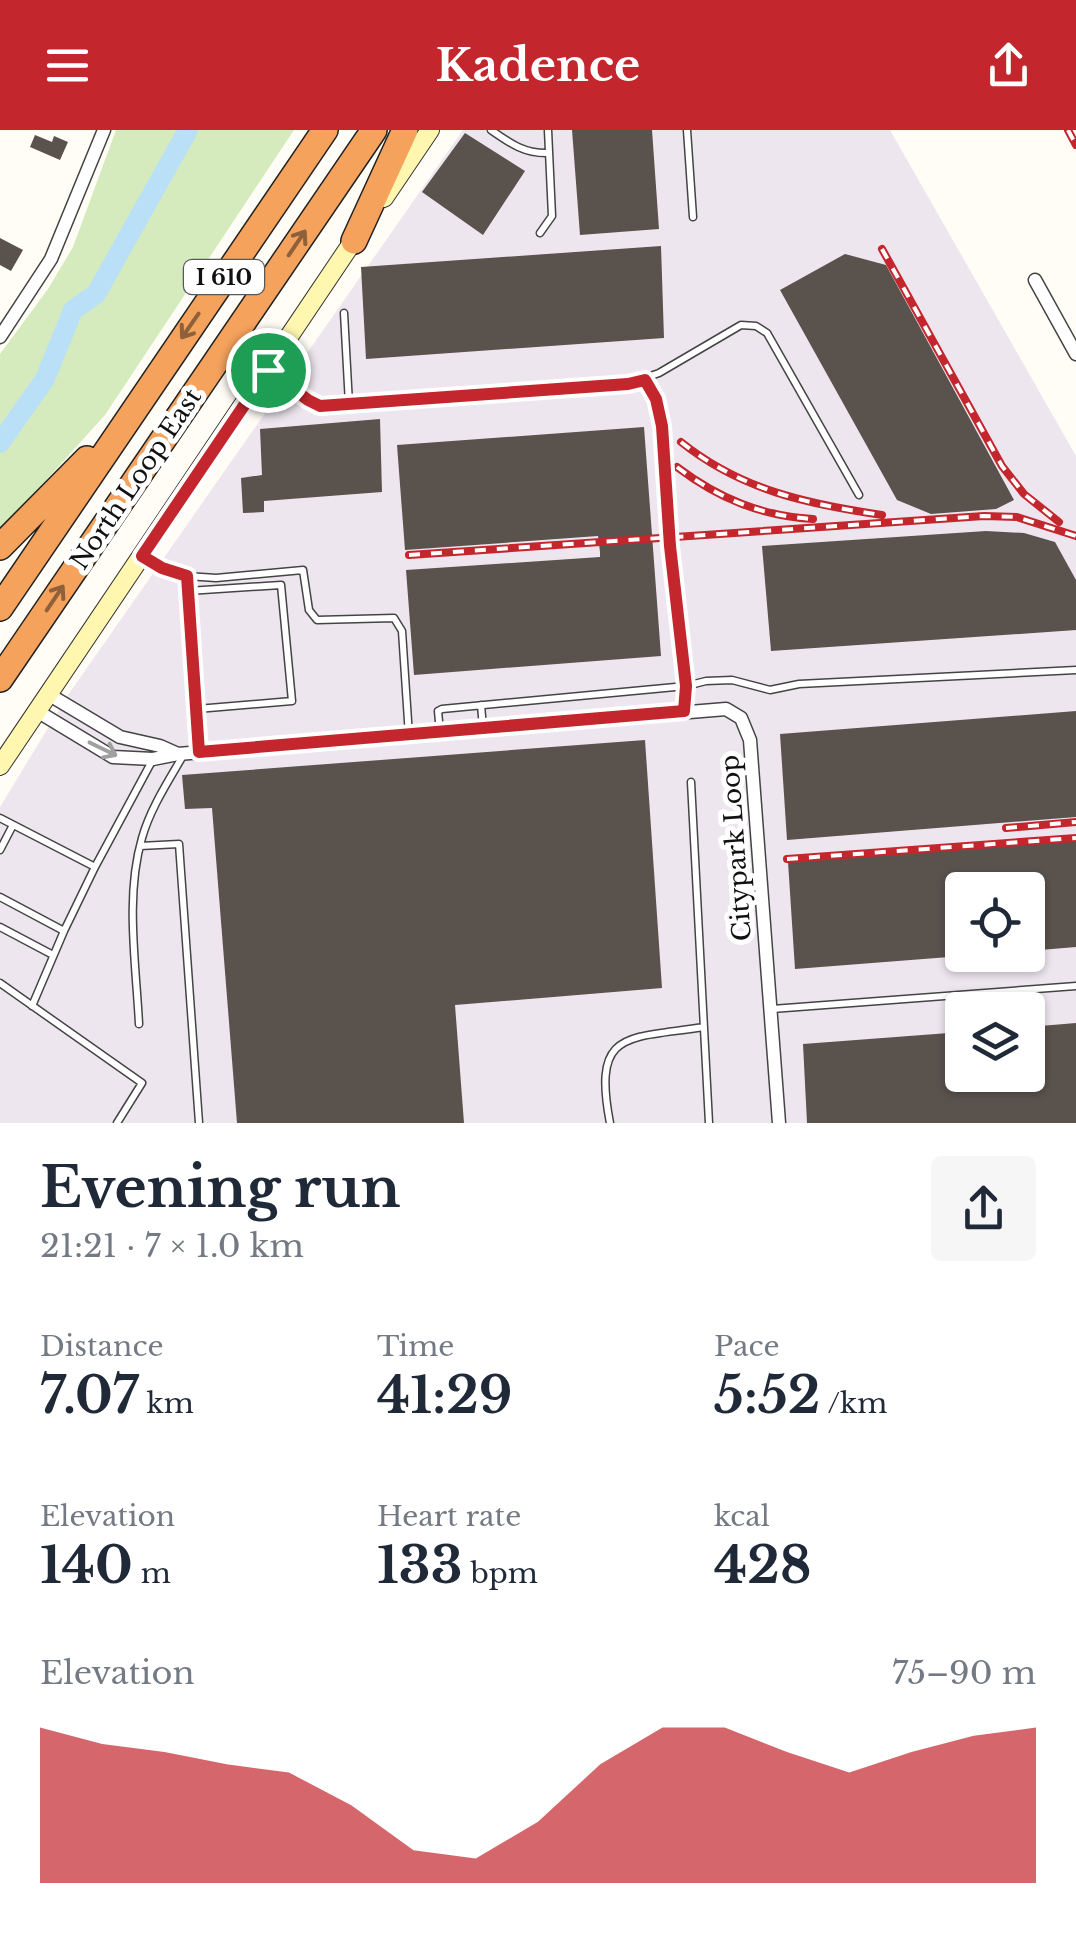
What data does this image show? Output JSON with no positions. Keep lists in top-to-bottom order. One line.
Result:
{"streets":{"highway":["I 610","North Loop East"],"street":["Citypark Loop"]},"page":{"header":"Kadence","heading":["Evening run","21:21 · 7 × 1.0 km"],"stats":[["Distance","7.07 km"],["Time","41:29"],["Pace","5:52 /km"],["Elevation","140 m"],["Heart rate","133 bpm"],["kcal","428"]],"chart":["Elevation","75–90 m"]}}
